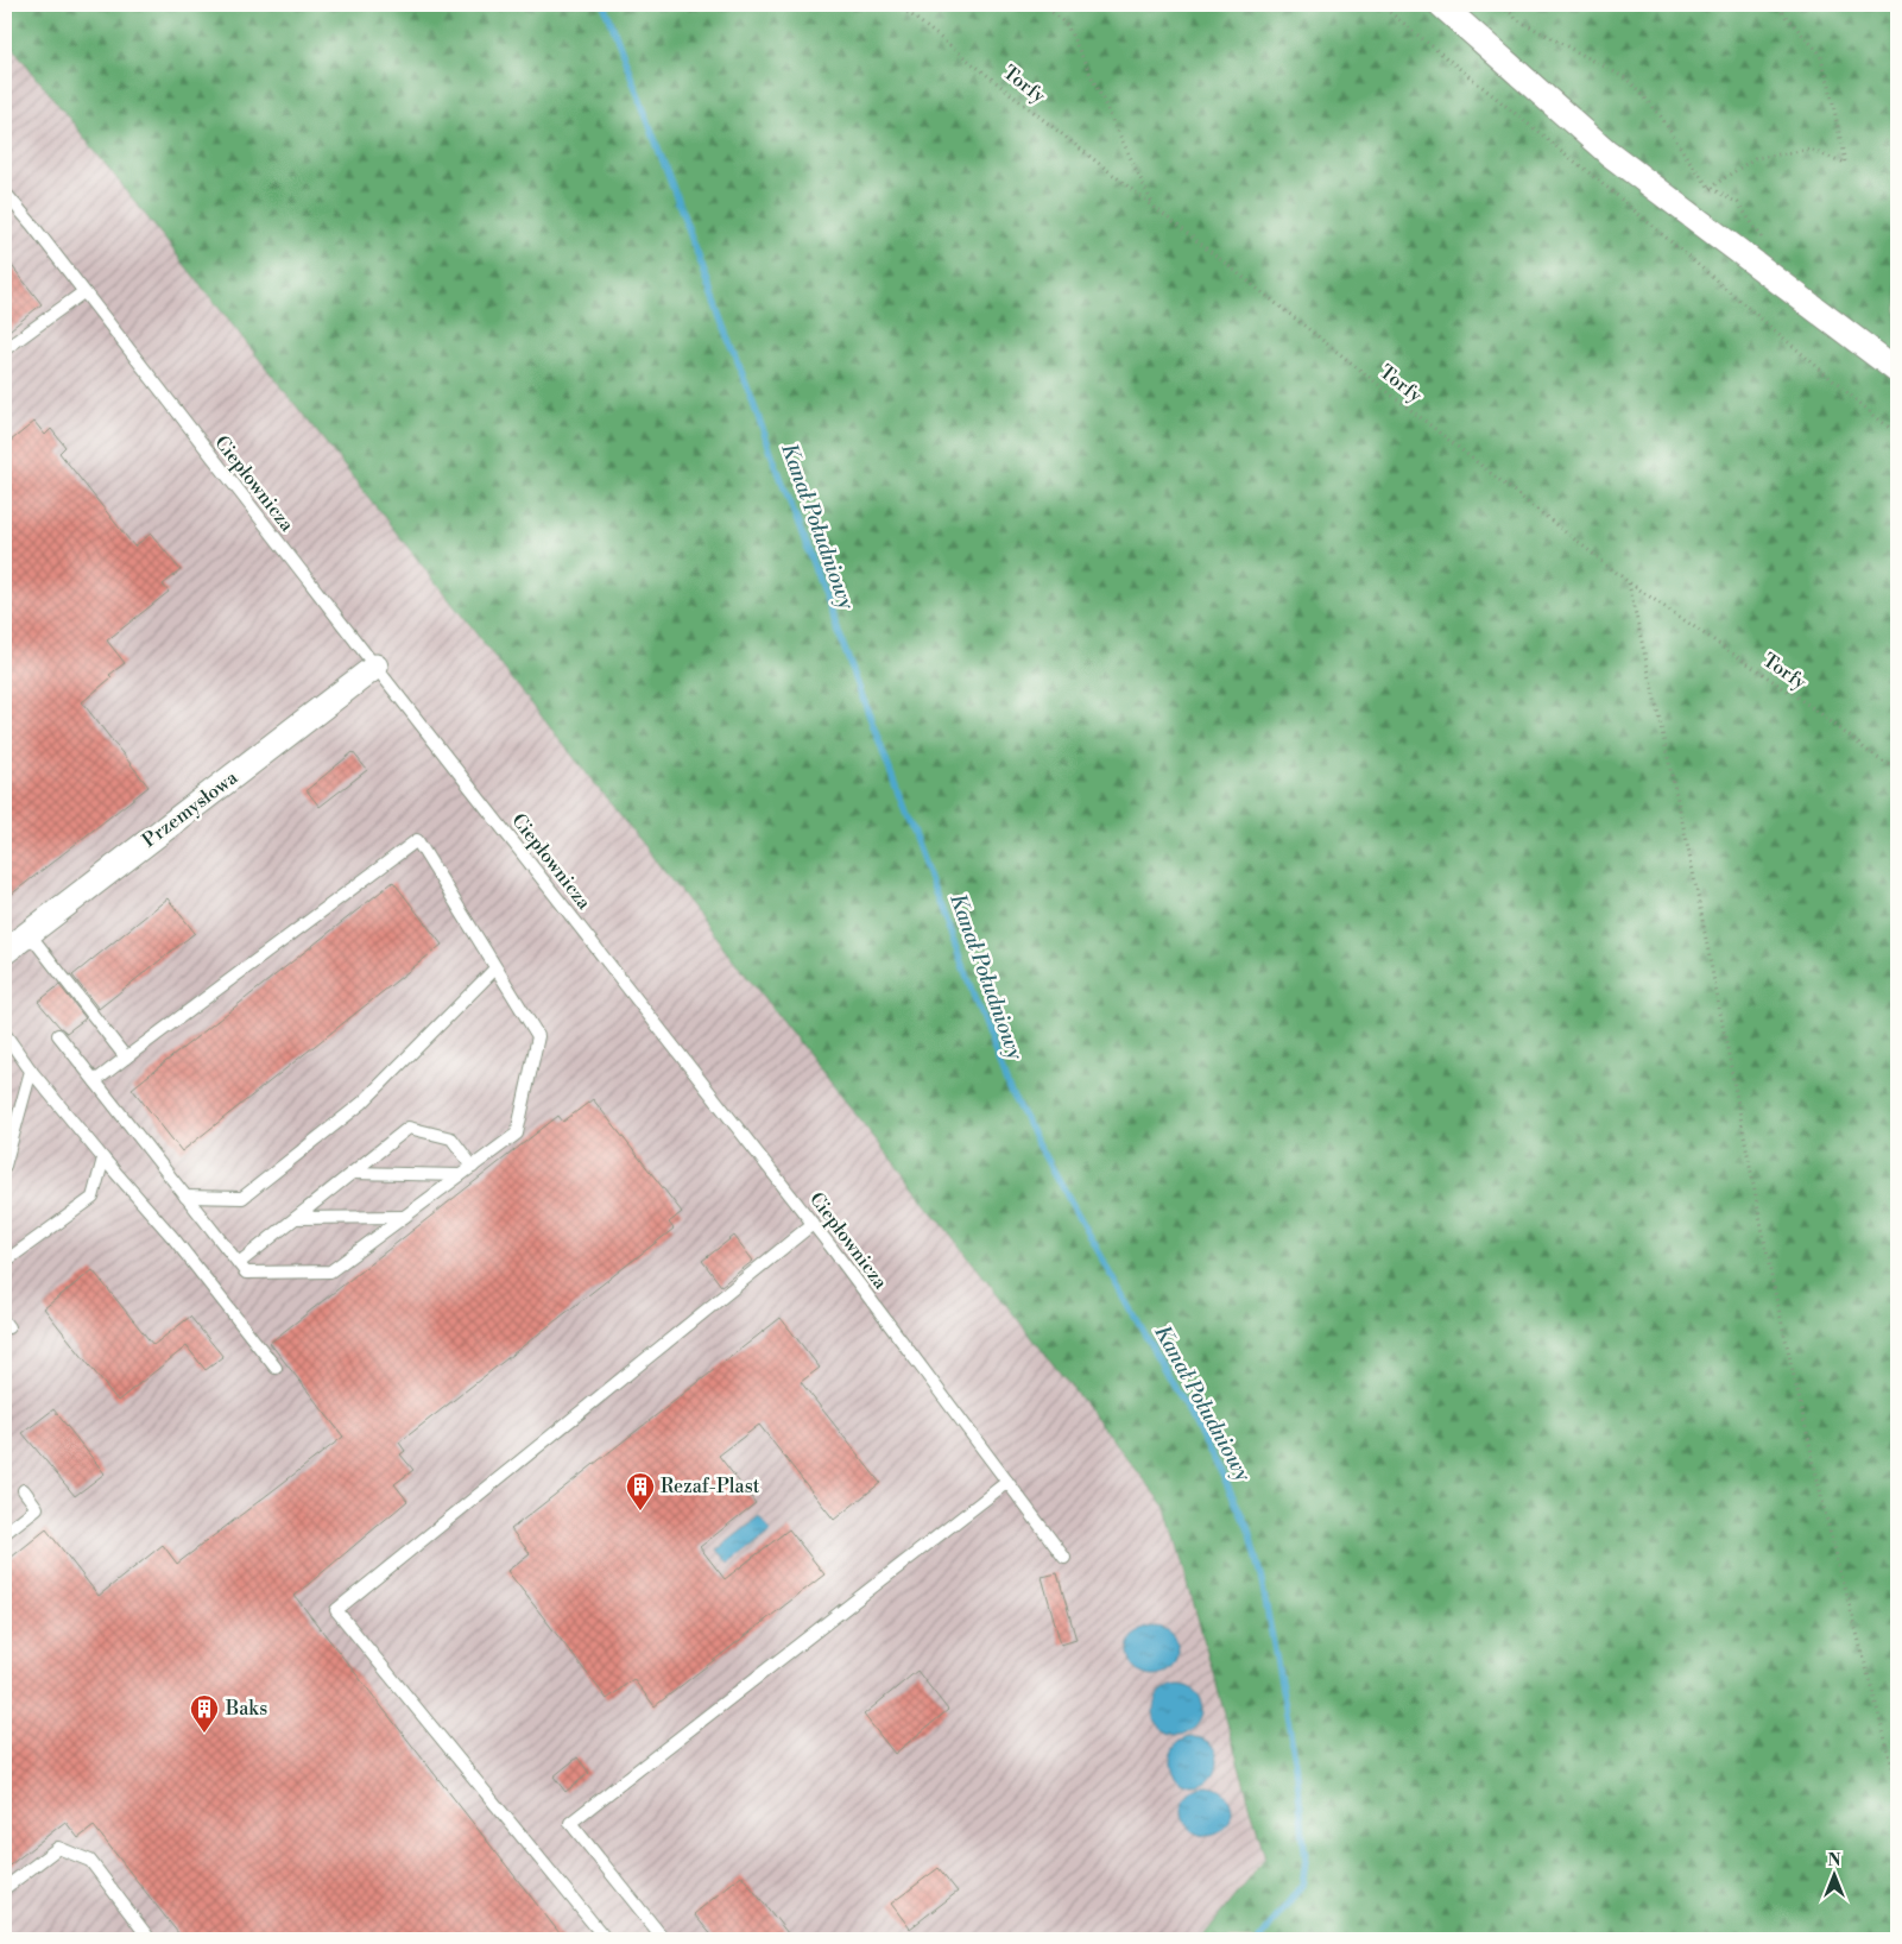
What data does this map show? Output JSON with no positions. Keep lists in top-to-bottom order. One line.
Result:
{"streets":{"street":["Przemysłowa"],"lane":["Ciepłownicza"],"path":["Torfy"]},"crossings":[["Ciepłownicza","Przemysłowa"]],"water":["Kanał Południowy"],"places":{"building":["Rezaf-Plast","Baks"]},"north":"top"}
